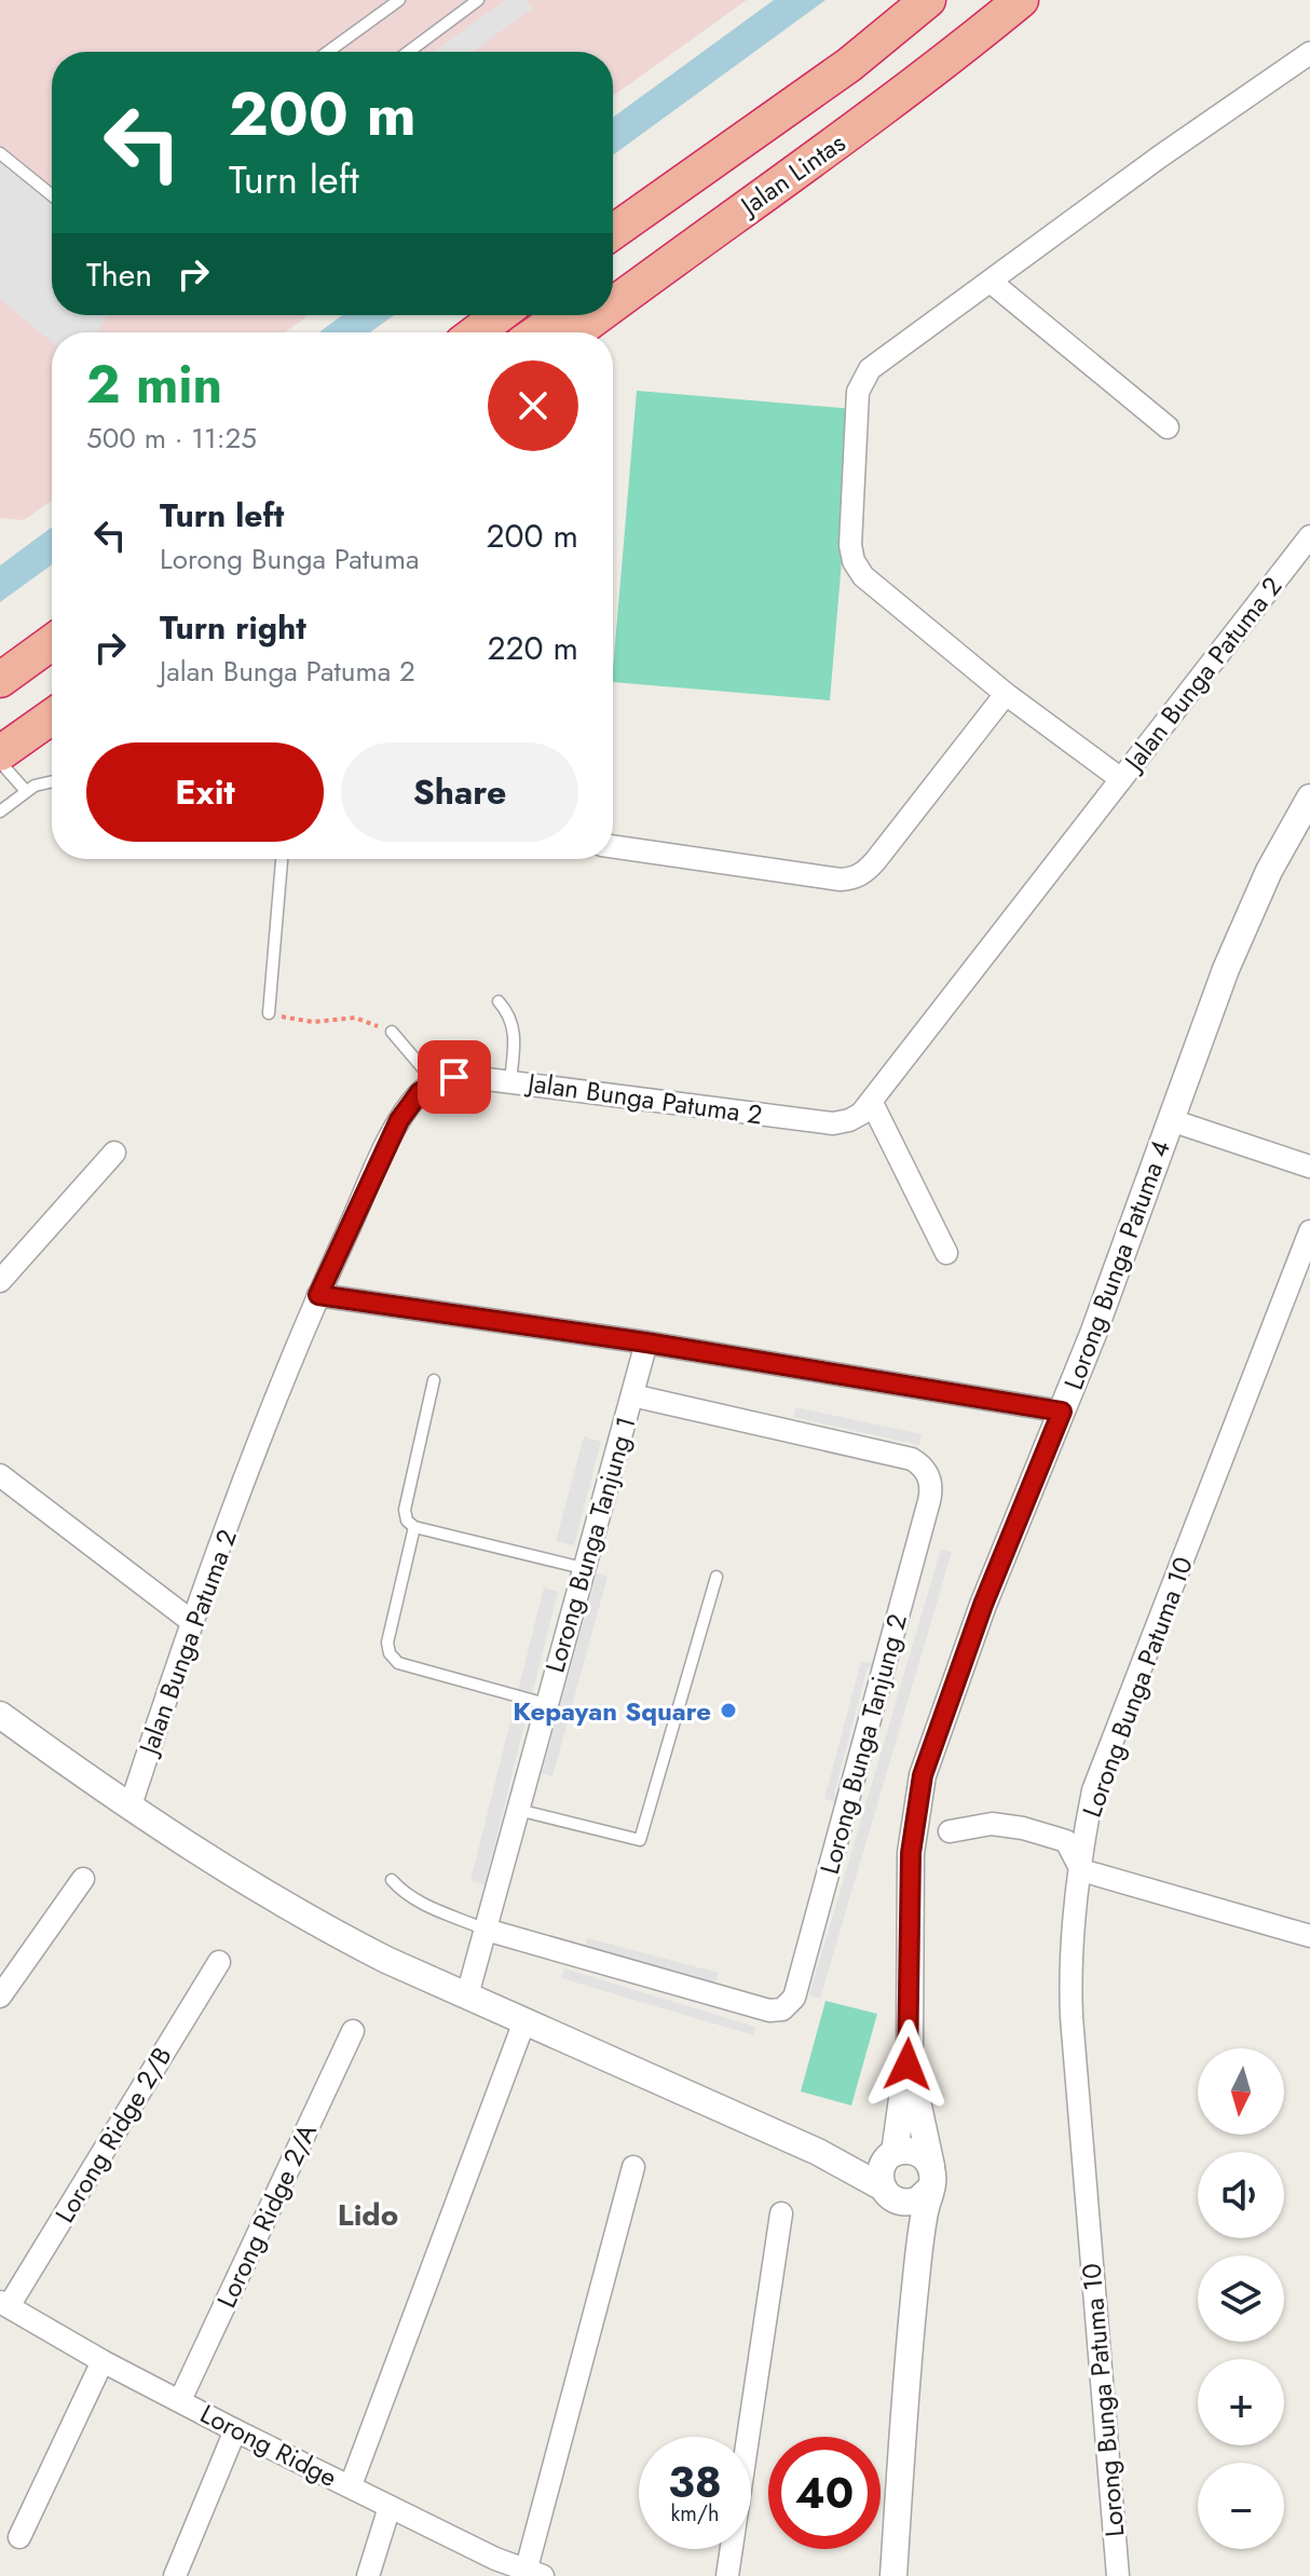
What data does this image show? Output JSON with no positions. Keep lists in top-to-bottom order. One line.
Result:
{"streets":{"highway":["Jalan Lintas"],"street":["Jalan Bunga Patuma 2","Lorong Bunga Patuma 4","Lorong Bunga Tanjung 1","Lorong Bunga Patuma 10","Lorong Bunga Tanjung 2","Lorong Ridge 2/B","Lorong Ridge 2/A","Lorong Ridge"]},"crossings":[["Lorong Bunga Tanjung 1","Lorong Bunga Tanjung 2"],["Lorong Ridge 2/B","Lorong Ridge"],["Lorong Ridge 2/A","Lorong Ridge"]],"districts":["Lido"],"places":["Kepayan Square"],"north":"bottom","page":{"turn":["200 m","Turn left"],"then":"Then","heading":["2 min","500 m · 11:25"],"list":[{"name":"Turn left","note":"Lorong Bunga Patuma","value":"200 m"},{"name":"Turn right","note":"Jalan Bunga Patuma 2","value":"220 m"}],"buttons":["Exit","Share"],"map_buttons":["+","−"],"speed":"38 km/h","limit":"40"}}
